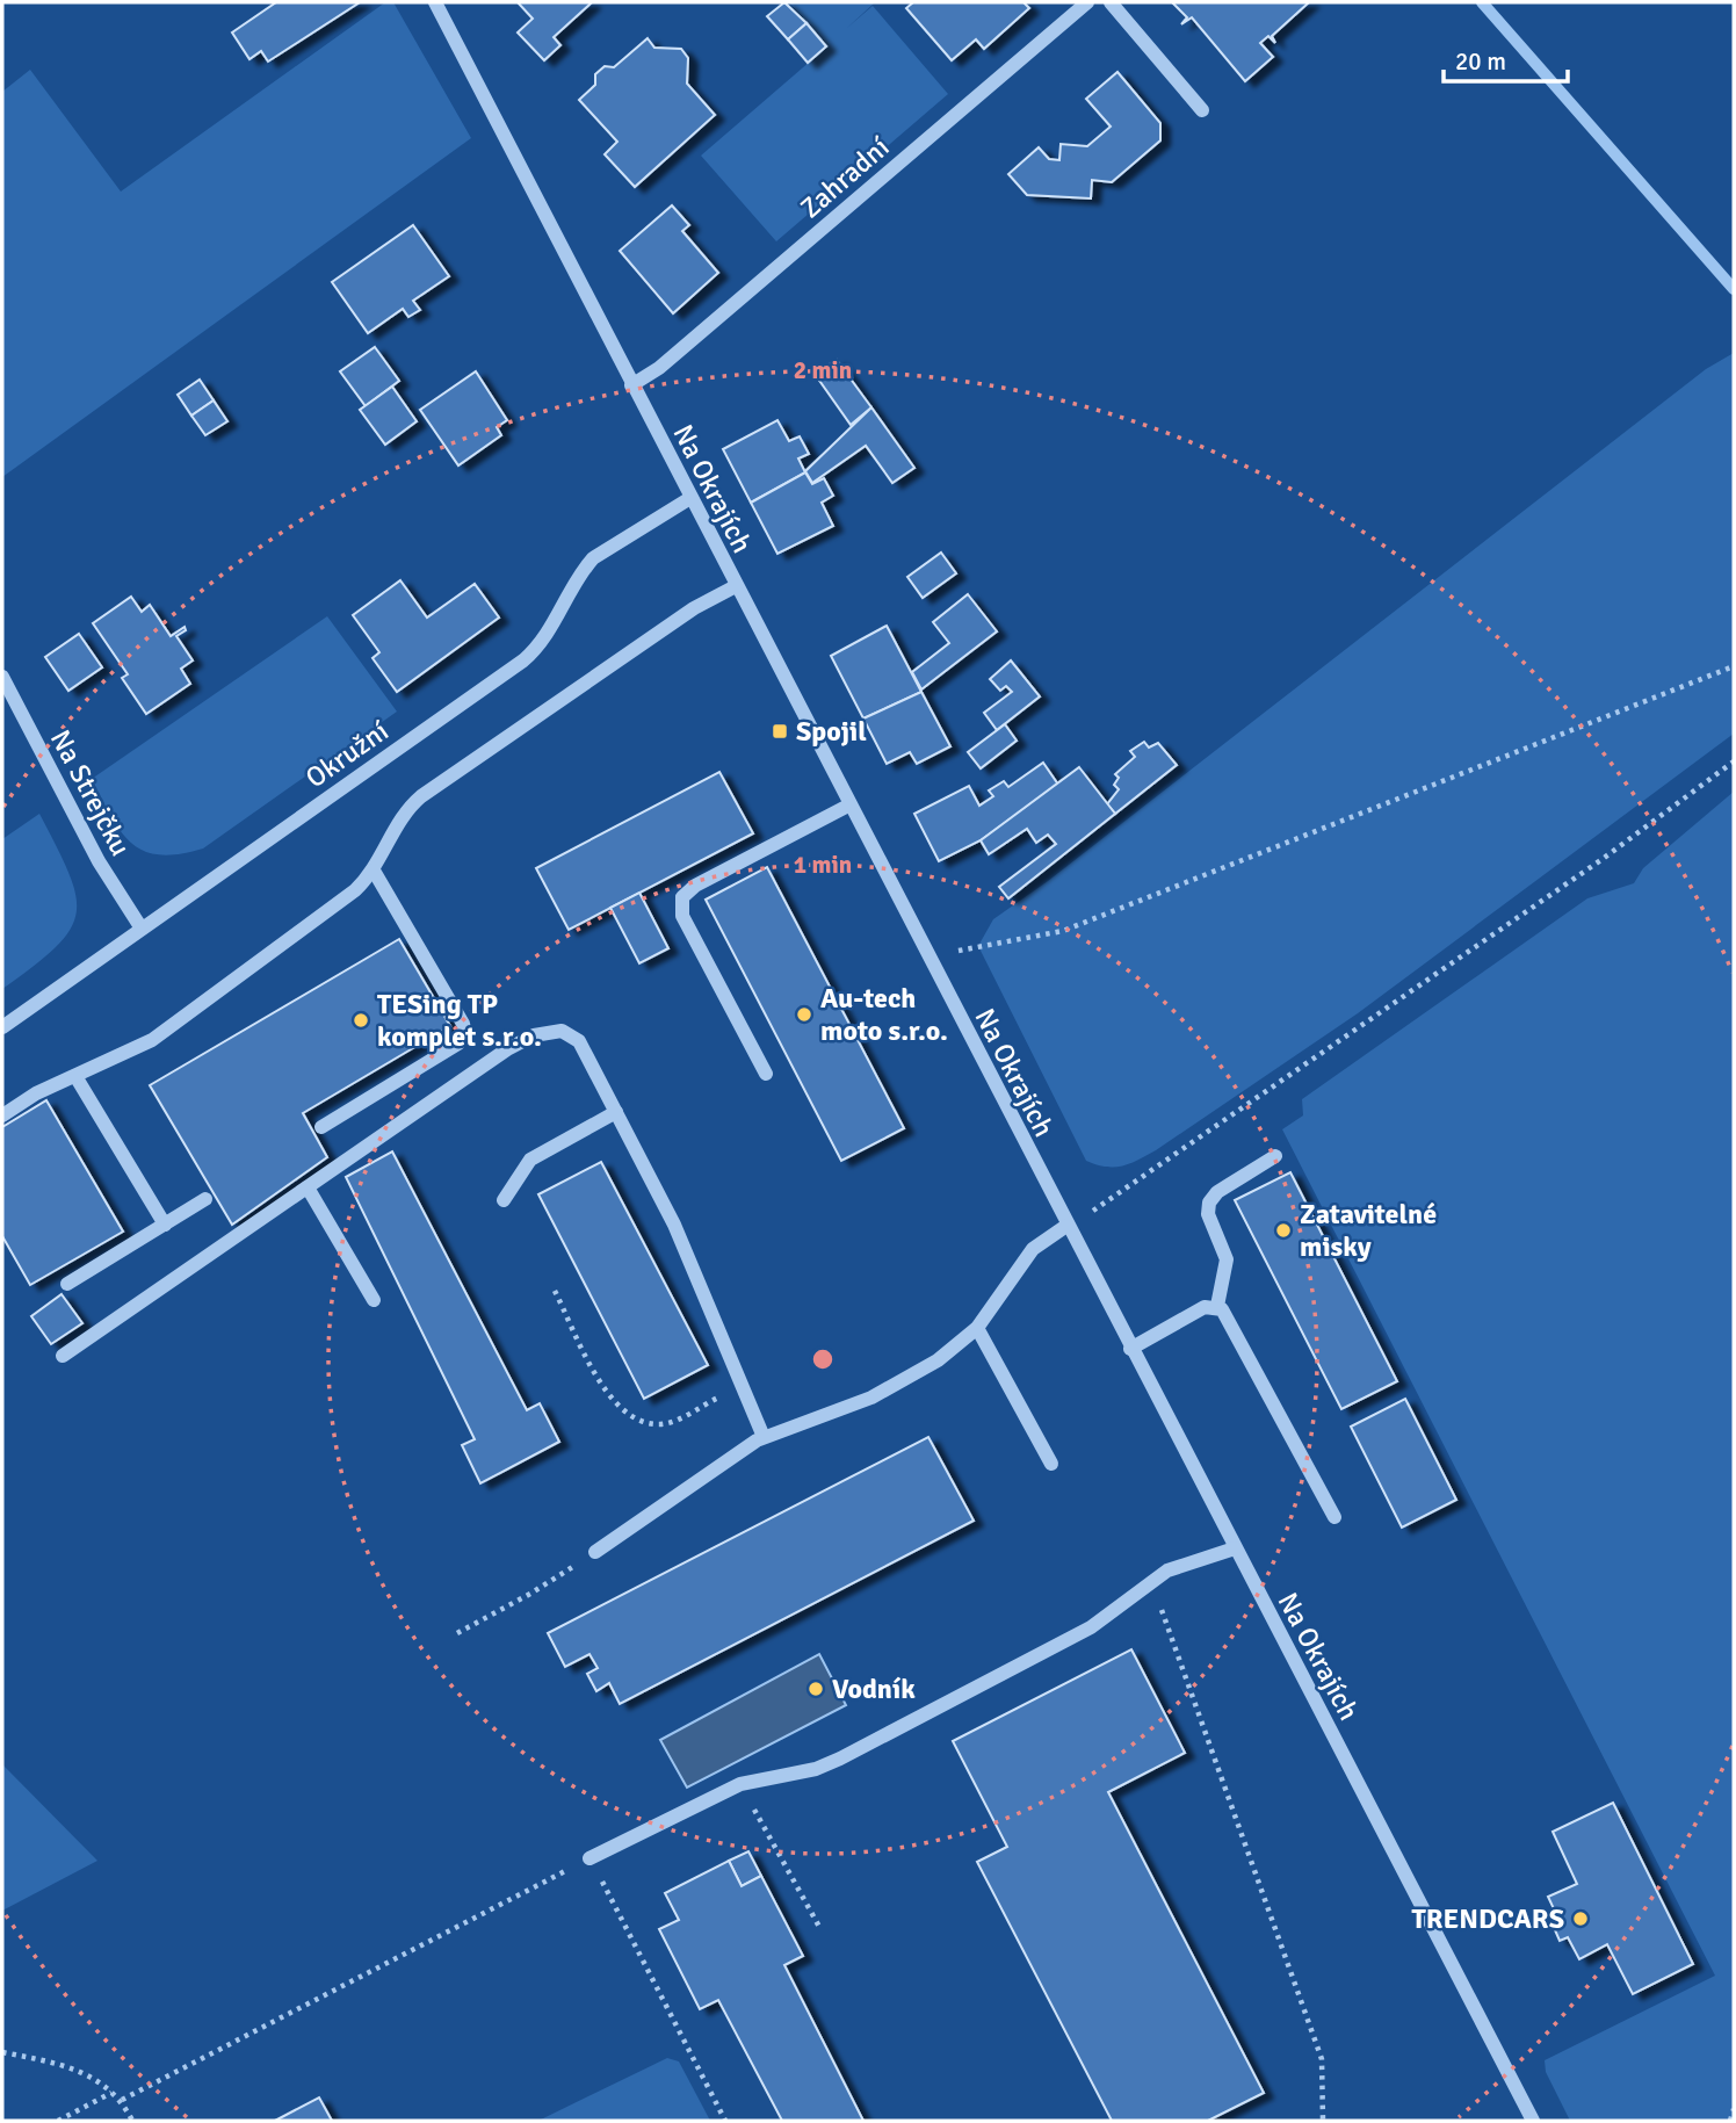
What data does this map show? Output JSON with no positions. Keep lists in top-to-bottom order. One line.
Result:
{"streets":{"street":["Zahradní","Na Okrajích","Okružní","Na Strejčku"]},"crossings":[["Zahradní","Na Okrajích"],["Na Okrajích","Okružní"],["Okružní","Na Strejčku"]],"places":{"transit":["Spojil"],"other":["Au-tech moto s.r.o.","TESing TP komplet s.r.o.","Zatavitelné misky","Vodník","TRENDCARS"]},"scale_bar":"20 m","rings":["2 min","1 min"]}
